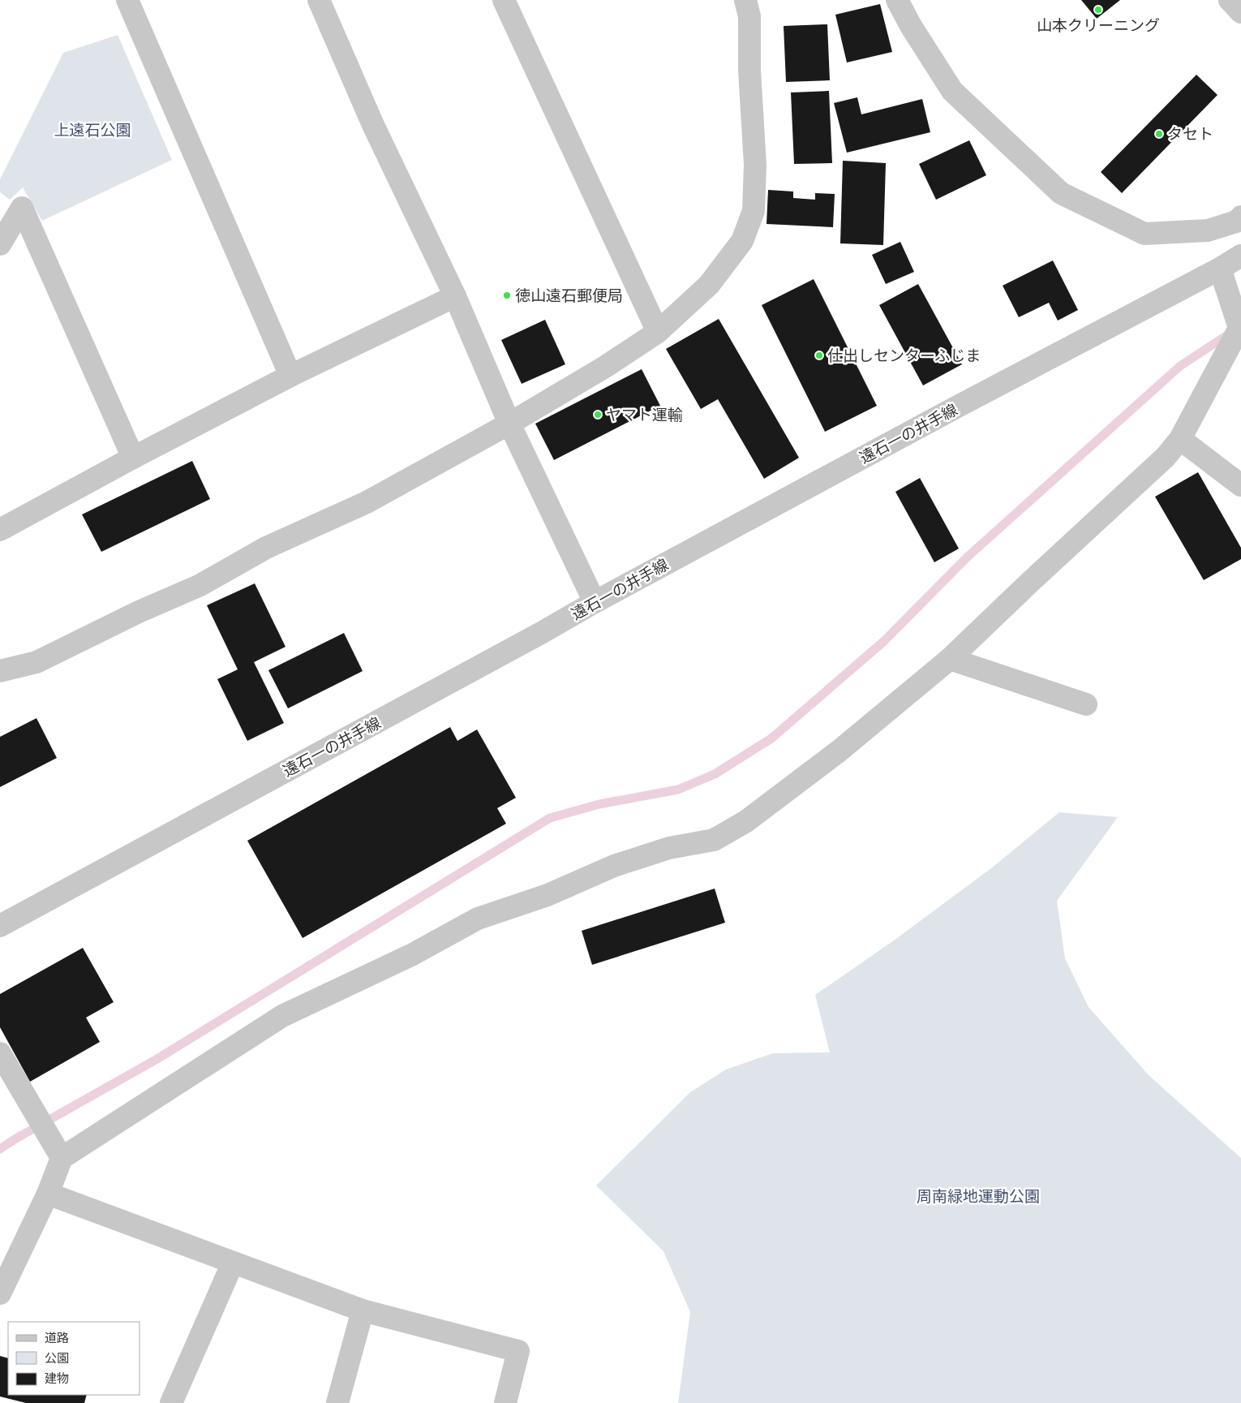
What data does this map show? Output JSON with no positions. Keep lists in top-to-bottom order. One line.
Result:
{"streets":{"street":["遠石一の井手線"]},"parks":["上遠石公園","周南緑地運動公園"],"places":["山本クリーニング","タセト","徳山遠石郵便局","仕出しセンターふじま","ヤマト運輸"],"legend":["道路","公園","建物"]}
